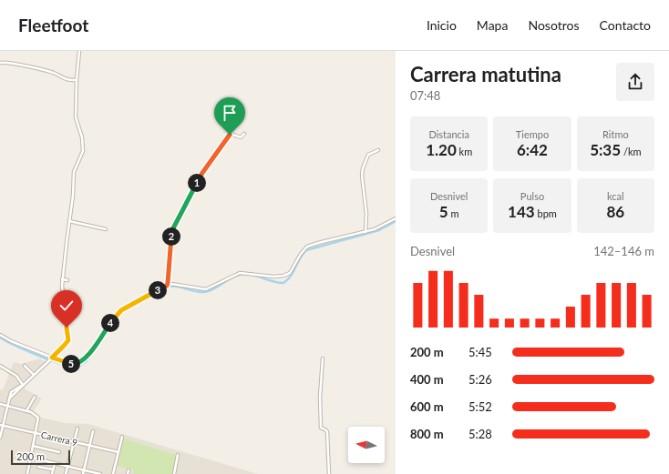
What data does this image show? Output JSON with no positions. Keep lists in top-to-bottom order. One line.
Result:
{"streets":{"street":["Carrera 9"]},"scale_bar":"200 m","north":"left","page":{"header":"Fleetfoot","nav":["Inicio","Mapa","Nosotros","Contacto"],"heading":["Carrera matutina","07:48"],"stats":[["Distancia","1.20 km"],["Tiempo","6:42"],["Ritmo","5:35 /km"],["Desnivel","5 m"],["Pulso","143 bpm"],["kcal","86"]],"pins":["1","2","3","4","5"],"chart":["Desnivel","142–146 m"],"list":[{"name":"200 m","note":"5:45"},{"name":"400 m","note":"5:26"},{"name":"600 m","note":"5:52"},{"name":"800 m","note":"5:28"}],"scale":"200 m"}}
